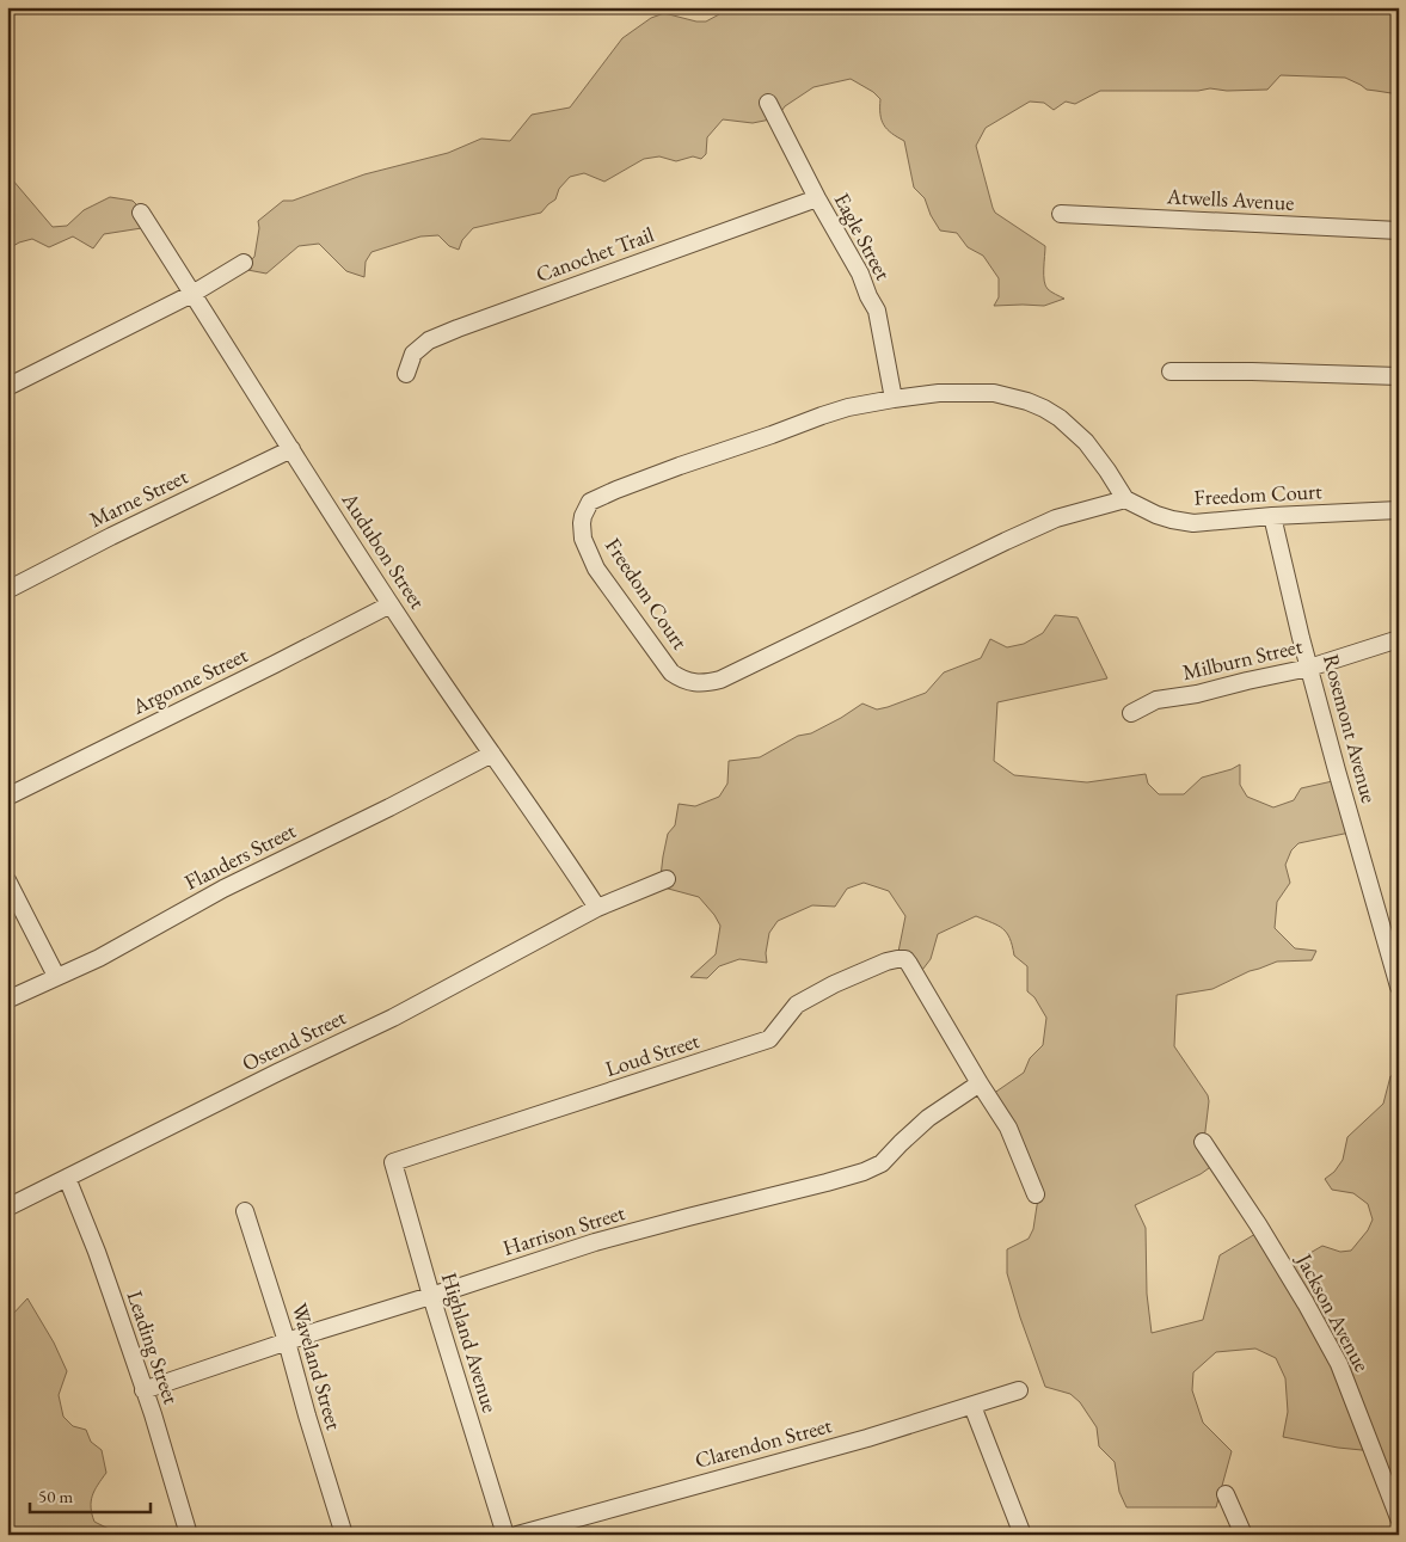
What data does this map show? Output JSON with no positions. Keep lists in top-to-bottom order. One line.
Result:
{"streets":{"street":["Atwells Avenue","Eagle Street","Canochet Trail","Freedom Court","Marne Street","Audubon Street","Milburn Street","Argonne Street","Rosemont Avenue","Flanders Street","Ostend Street","Loud Street","Harrison Street","Jackson Avenue","Highland Avenue","Leading Street","Waveland Street","Clarendon Street"]},"crossings":[["Eagle Street","Canochet Trail"],["Eagle Street","Freedom Court"],["Freedom Court","Rosemont Avenue"],["Marne Street","Audubon Street"],["Audubon Street","Argonne Street"],["Audubon Street","Flanders Street"],["Audubon Street","Ostend Street"],["Milburn Street","Rosemont Avenue"],["Ostend Street","Leading Street"],["Loud Street","Harrison Street"],["Loud Street","Highland Avenue"],["Harrison Street","Highland Avenue"],["Harrison Street","Leading Street"],["Harrison Street","Waveland Street"]],"scale_bar":"50 m"}
